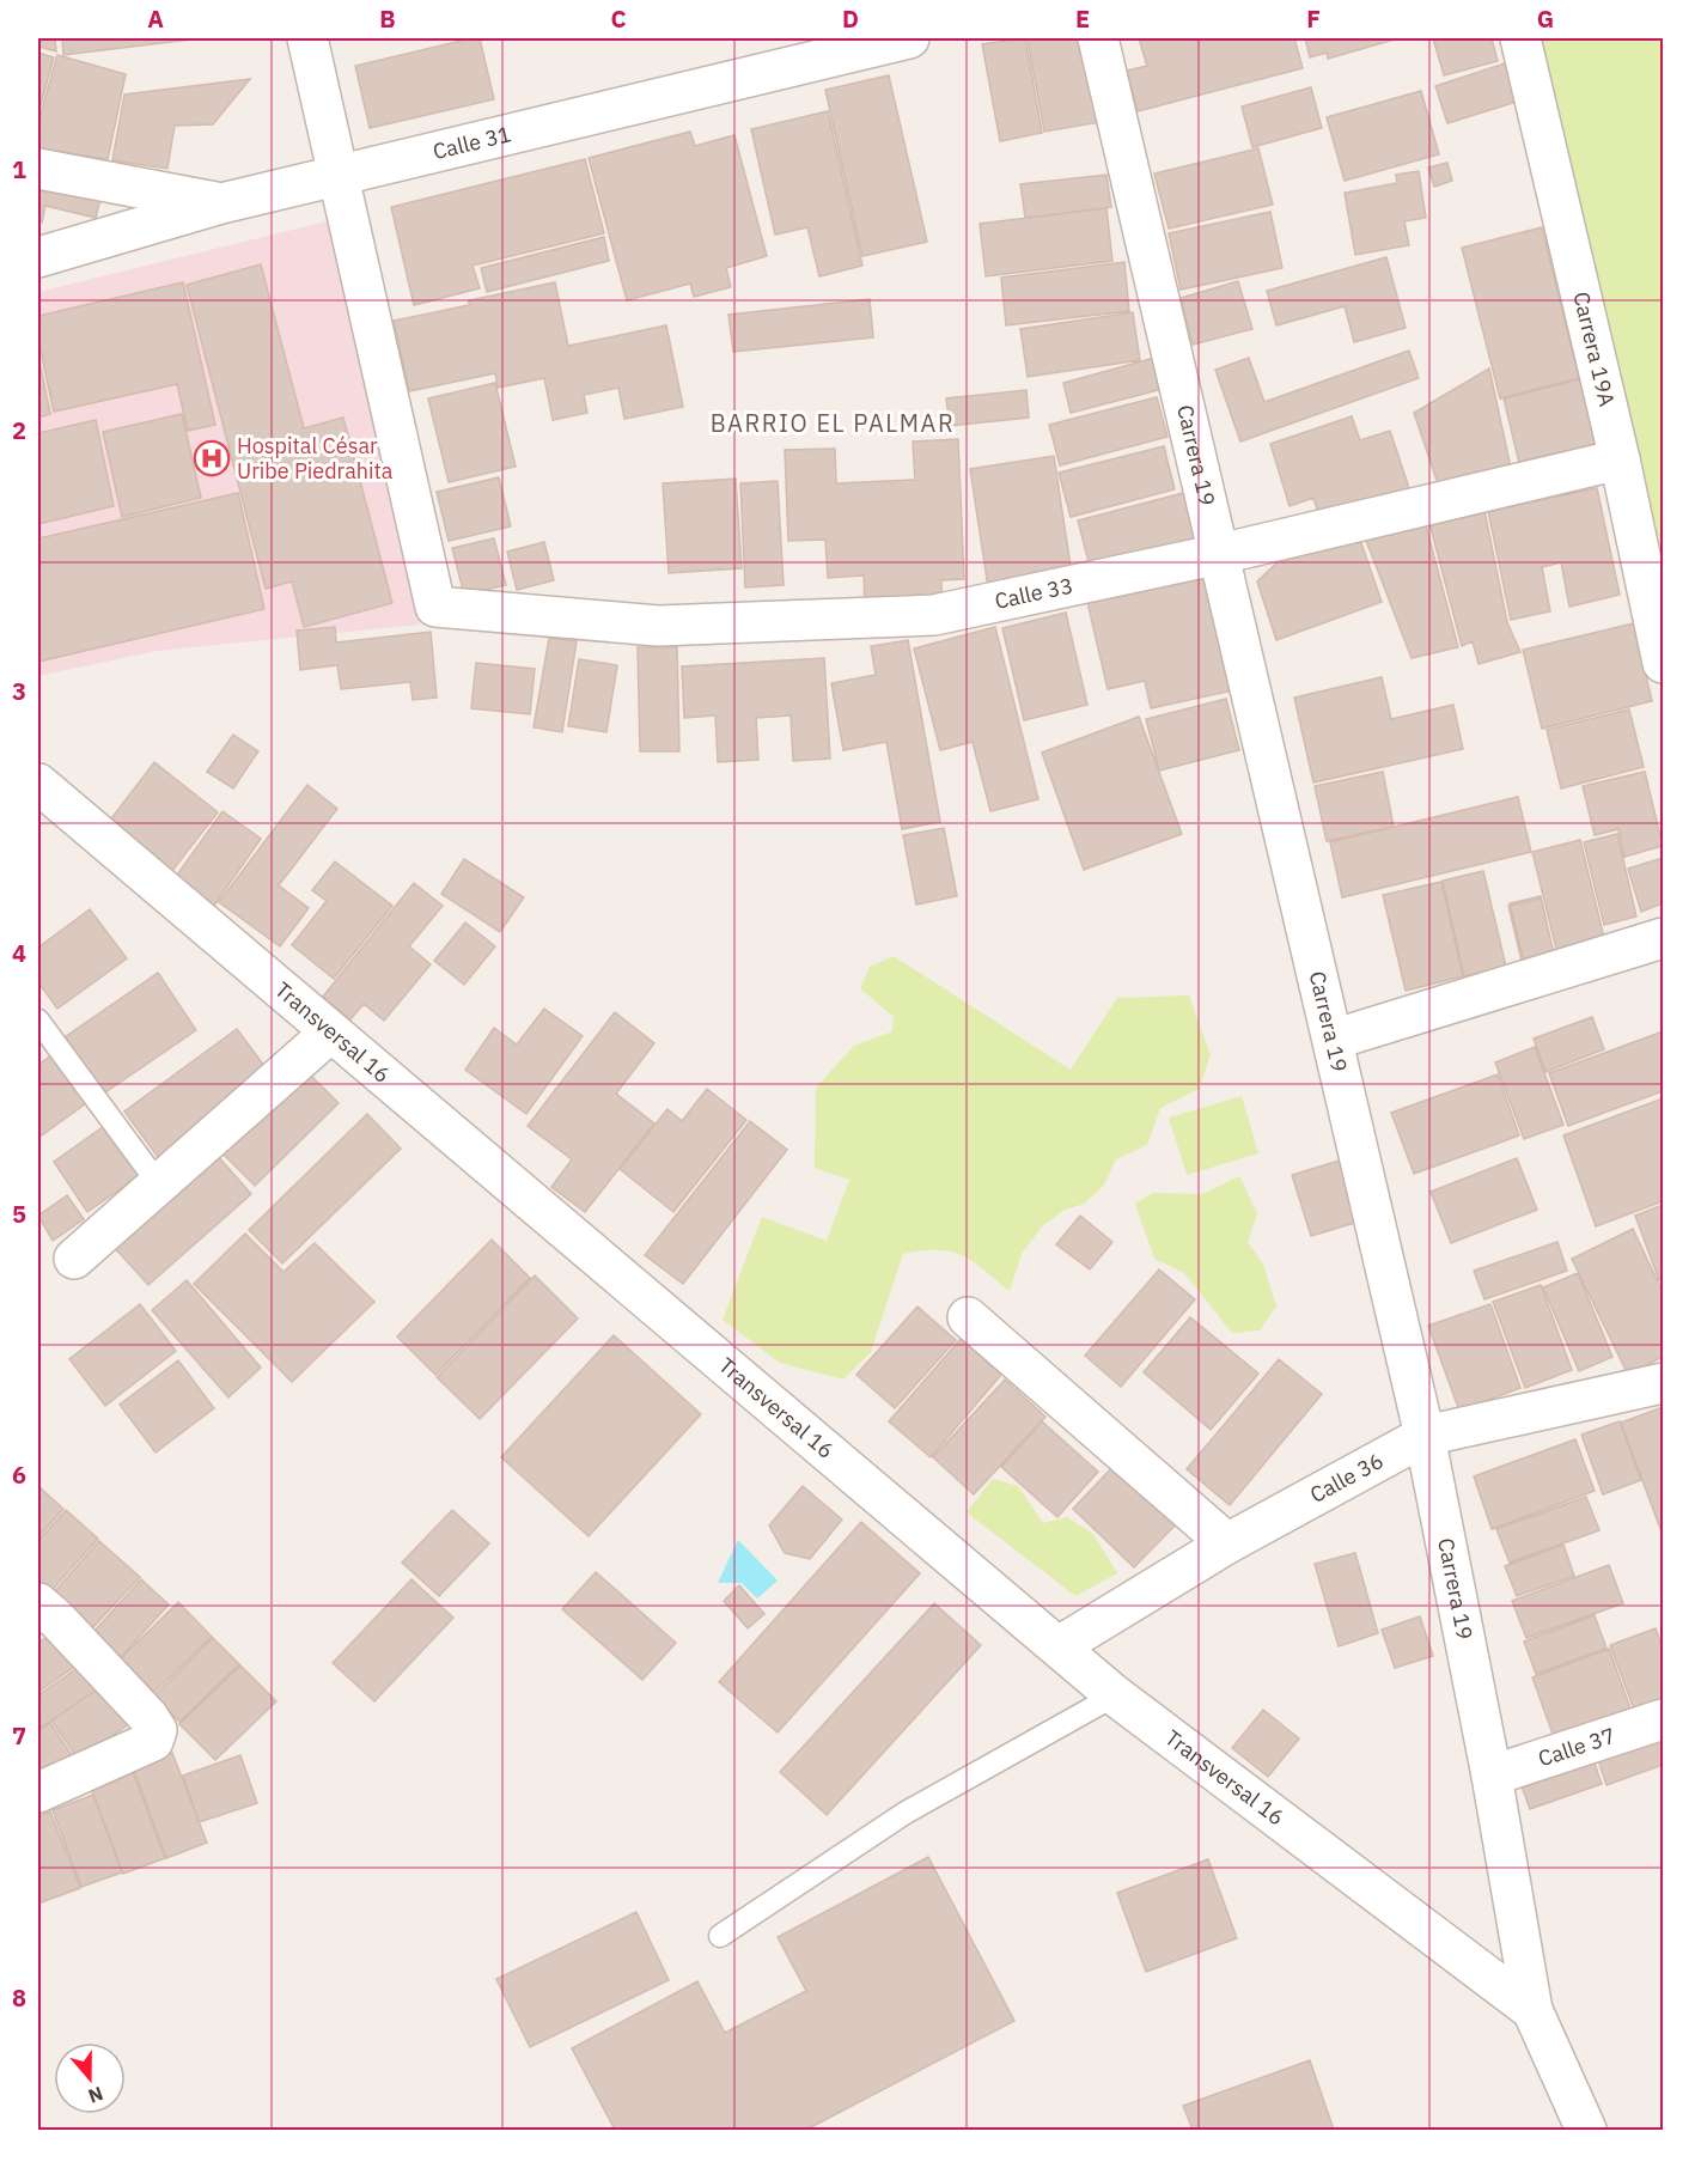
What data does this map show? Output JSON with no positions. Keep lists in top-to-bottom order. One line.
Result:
{"streets":{"street":["Calle 31","Carrera 19A","Carrera 19","Calle 33","Transversal 16","Calle 36","Calle 37"]},"crossings":[["Calle 31","Calle 33"],["Carrera 19A","Calle 33"],["Carrera 19","Calle 33"],["Carrera 19","Transversal 16"],["Carrera 19","Calle 36"],["Carrera 19","Calle 37"],["Transversal 16","Calle 36"]],"districts":["BARRIO EL PALMAR"],"places":{"hospital":["Hospital César Uribe Piedrahita"]},"north":"bottom","grid":{"columns":["A","B","C","D","E","F","G"],"rows":["1","2","3","4","5","6","7","8"]}}
